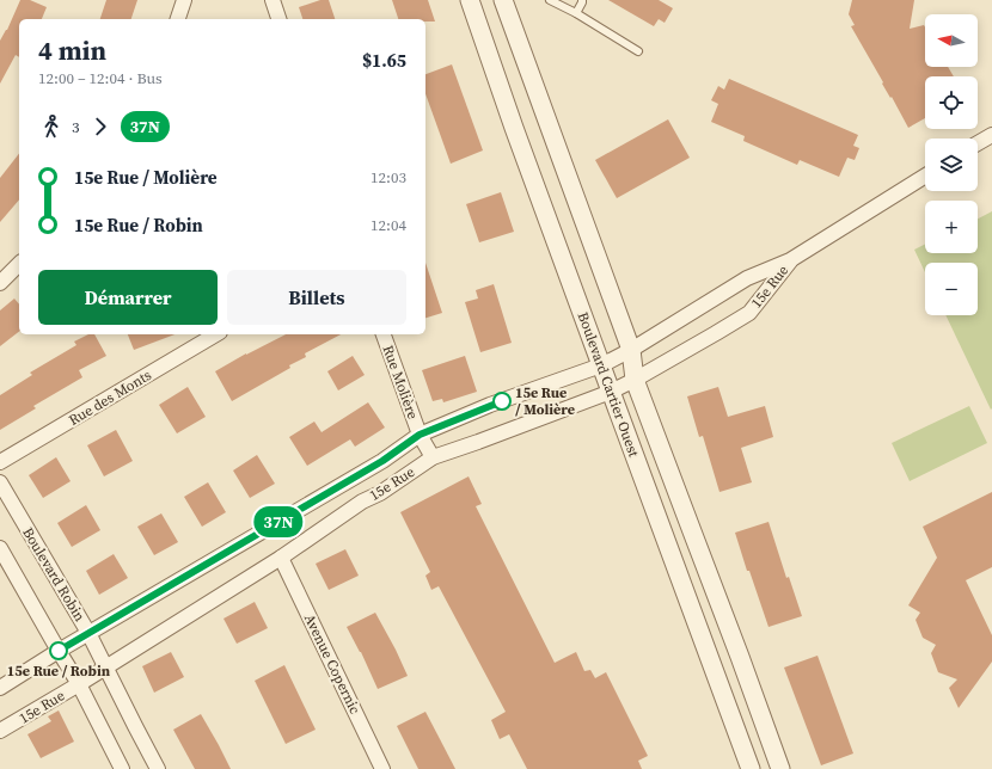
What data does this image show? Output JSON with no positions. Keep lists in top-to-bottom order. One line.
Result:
{"streets":{"street":["15e Rue","Rue Molière","Boulevard Cartier Ouest","Rue des Monts","Boulevard Robin","Avenue Copernic"]},"crossings":[["15e Rue","Rue Molière"],["15e Rue","Boulevard Cartier Ouest"],["15e Rue","Boulevard Robin"],["15e Rue","Avenue Copernic"]],"places":["15e Rue / Molière","15e Rue / Robin"],"lines":["bus line 37N"],"north":"left","page":{"on_map":"37N","map_buttons":["+","−"],"heading":["4 min","12:00 – 12:04 · Bus","$1.65"],"legs":["3","37N"],"list":[{"name":"15e Rue / Molière","value":"12:03"},{"name":"15e Rue / Robin","value":"12:04"}],"buttons":["Démarrer","Billets"]}}
